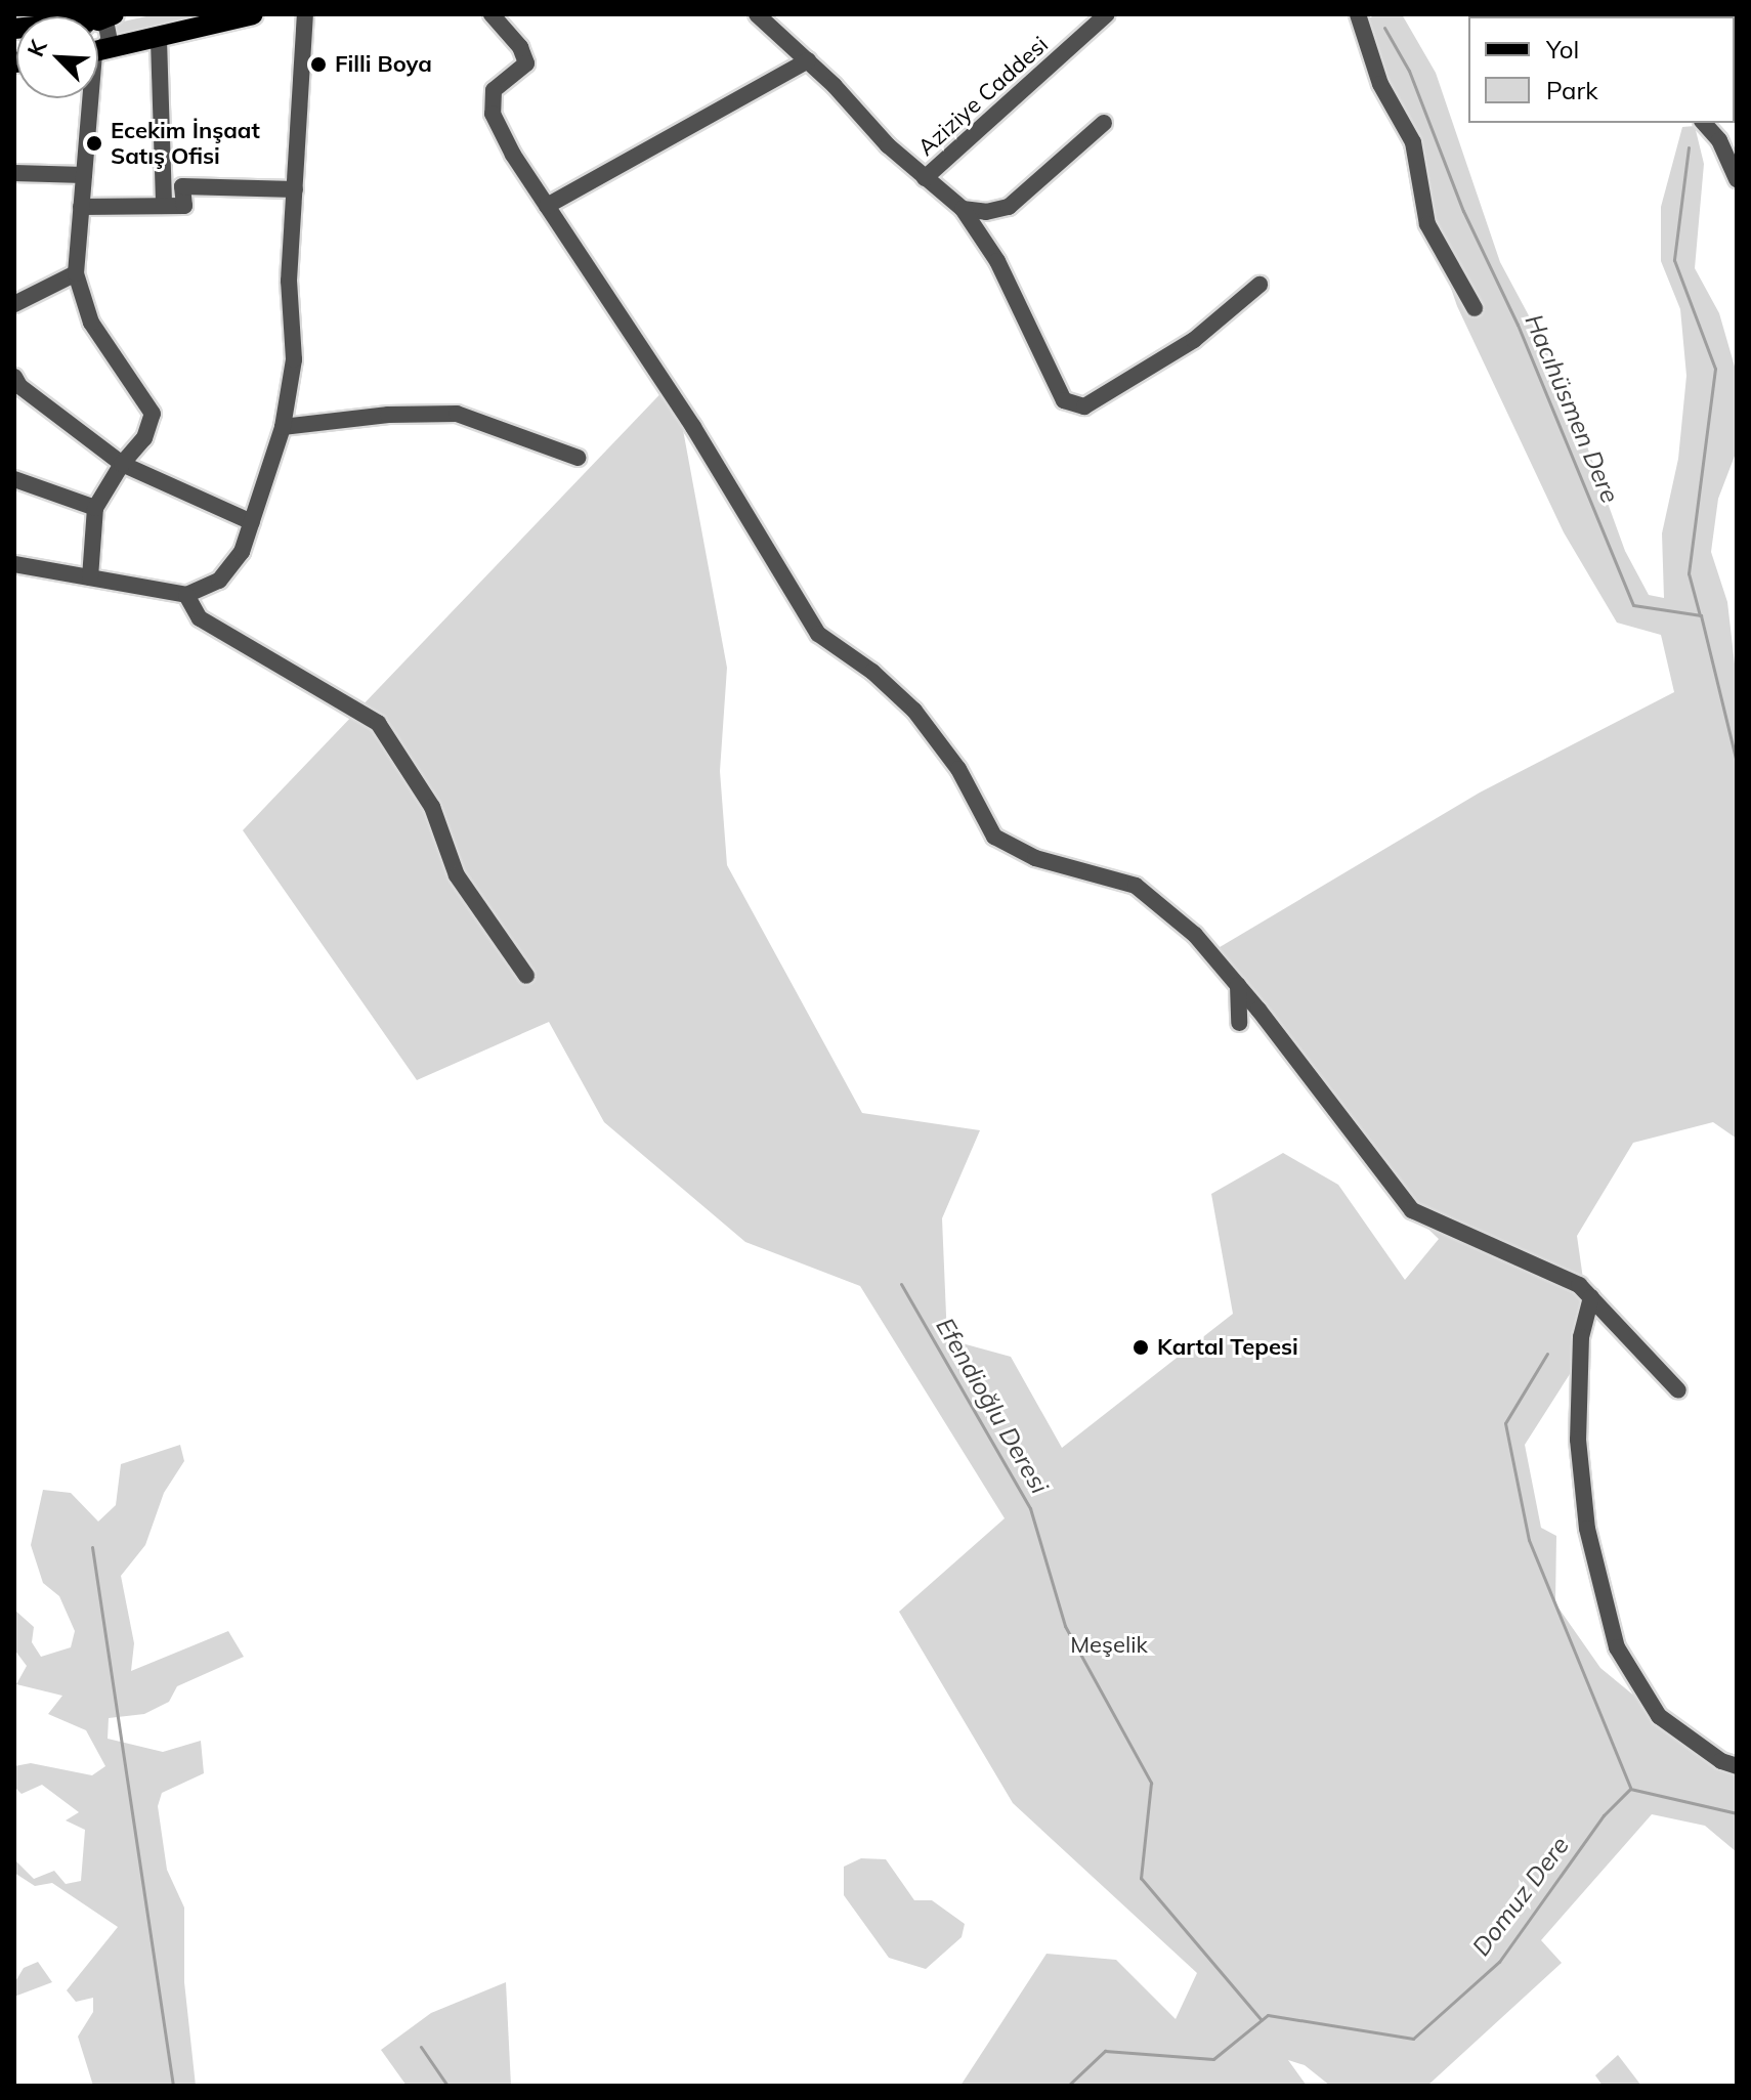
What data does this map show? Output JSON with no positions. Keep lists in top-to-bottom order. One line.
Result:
{"streets":{"street":["Aziziye Caddesi"]},"water":["Hacıhüsmen Dere","Efendioğlu Deresi","Domuz Dere"],"parks":["Meşelik"],"places":["Filli Boya","Ecekim İnşaat Satış Ofisi","Kartal Tepesi"],"legend":["Yol","Park"],"north":"top left"}
